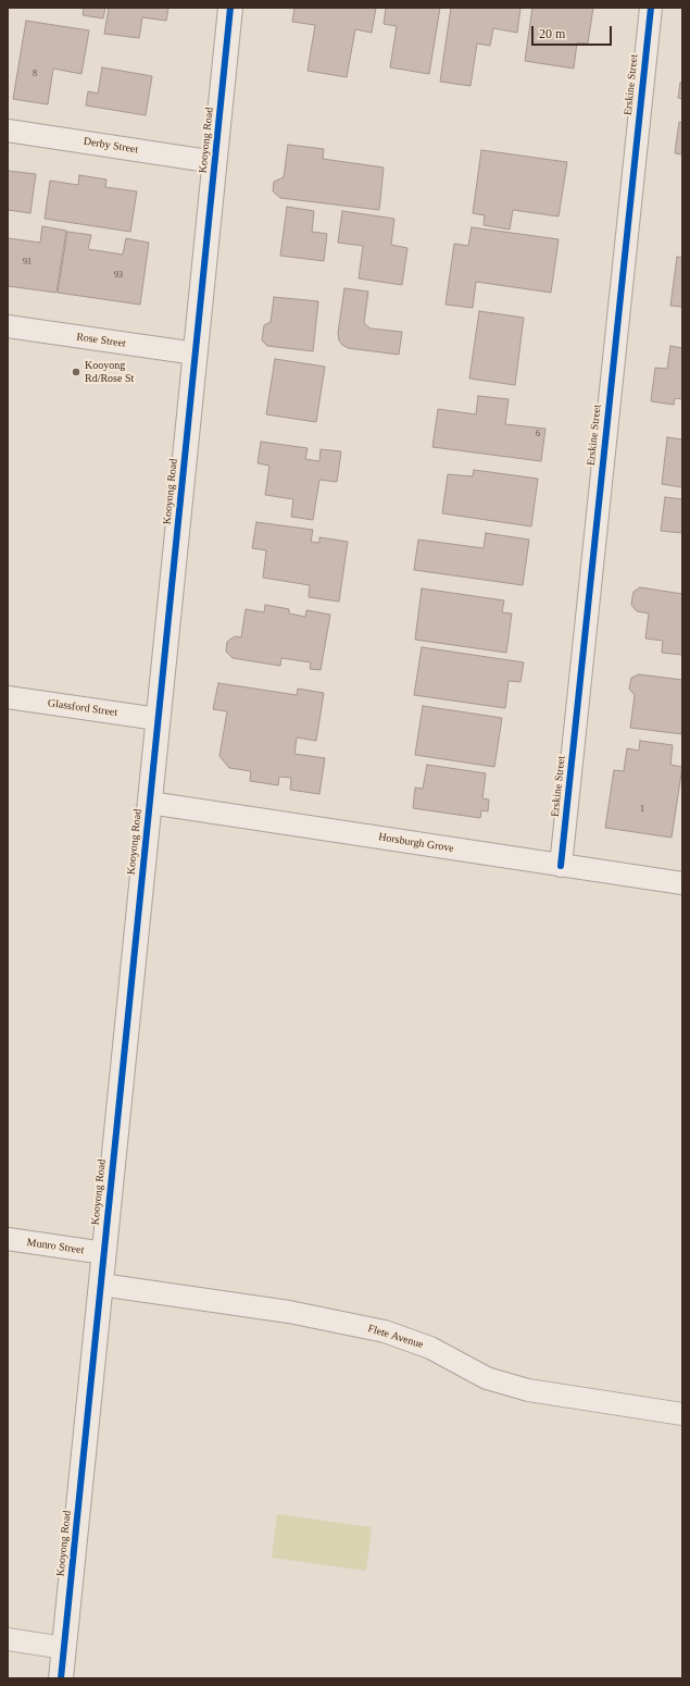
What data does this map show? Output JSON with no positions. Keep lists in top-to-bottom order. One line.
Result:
{"streets":{"street":["Erskine Street","Kooyong Road","Derby Street","Rose Street","Glassford Street","Horsburgh Grove","Munro Street","Flete Avenue"]},"crossings":[["Erskine Street","Horsburgh Grove"],["Kooyong Road","Derby Street"],["Kooyong Road","Rose Street"],["Kooyong Road","Glassford Street"],["Kooyong Road","Horsburgh Grove"],["Kooyong Road","Munro Street"],["Kooyong Road","Flete Avenue"]],"places":["Kooyong Rd/Rose St"],"house_numbers":["8","91","93","6","1"],"scale_bar":"20 m"}
